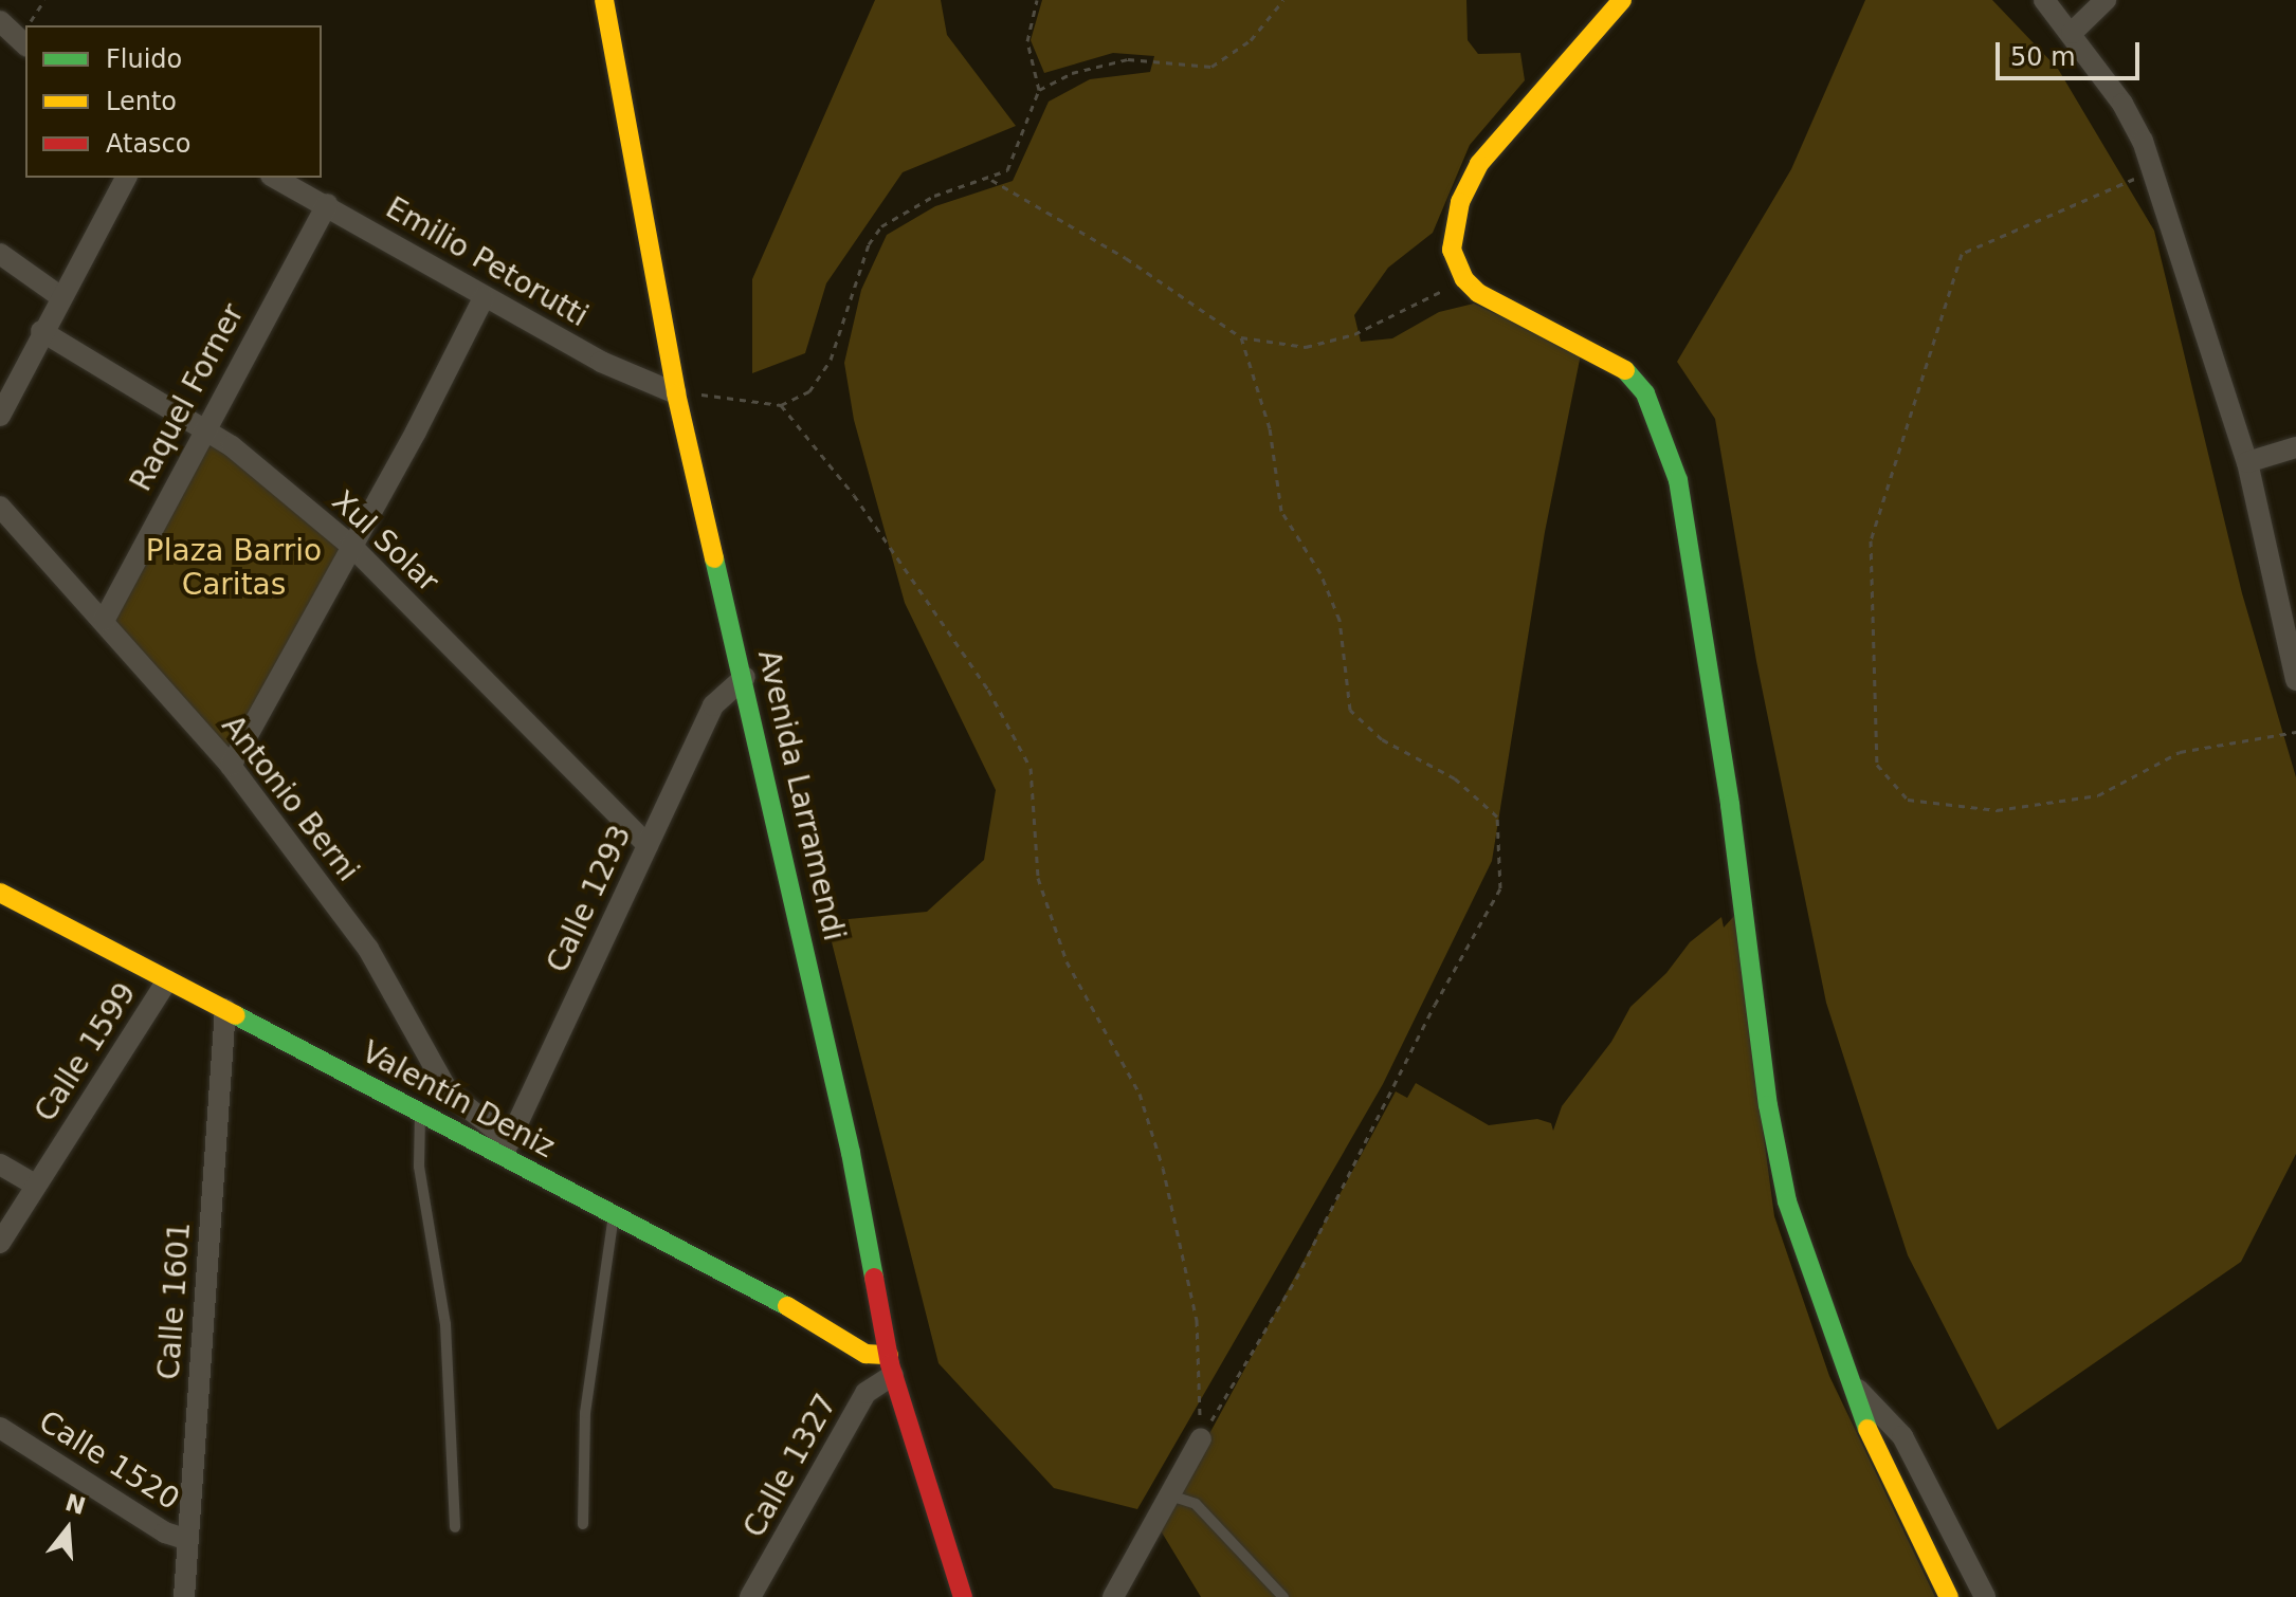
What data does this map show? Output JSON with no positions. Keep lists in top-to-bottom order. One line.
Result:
{"streets":{"street":["Emilio Petorutti","Raquel Forner","Xul Solar","Avenida Larramendi","Antonio Berni","Calle 1293","Calle 1599","Valentín Deniz","Calle 1601","Calle 1520","Calle 1327"]},"crossings":[["Emilio Petorutti","Raquel Forner"],["Emilio Petorutti","Avenida Larramendi"],["Raquel Forner","Xul Solar"],["Raquel Forner","Antonio Berni"],["Xul Solar","Calle 1293"],["Avenida Larramendi","Calle 1293"],["Avenida Larramendi","Valentín Deniz"],["Avenida Larramendi","Calle 1327"],["Antonio Berni","Calle 1293"],["Antonio Berni","Valentín Deniz"],["Calle 1293","Valentín Deniz"],["Calle 1599","Valentín Deniz"],["Valentín Deniz","Calle 1601"],["Valentín Deniz","Calle 1327"],["Calle 1601","Calle 1520"]],"parks":["Plaza Barrio Caritas"],"legend":["Fluido","Lento","Atasco"],"scale_bar":"50 m","north":"top"}
